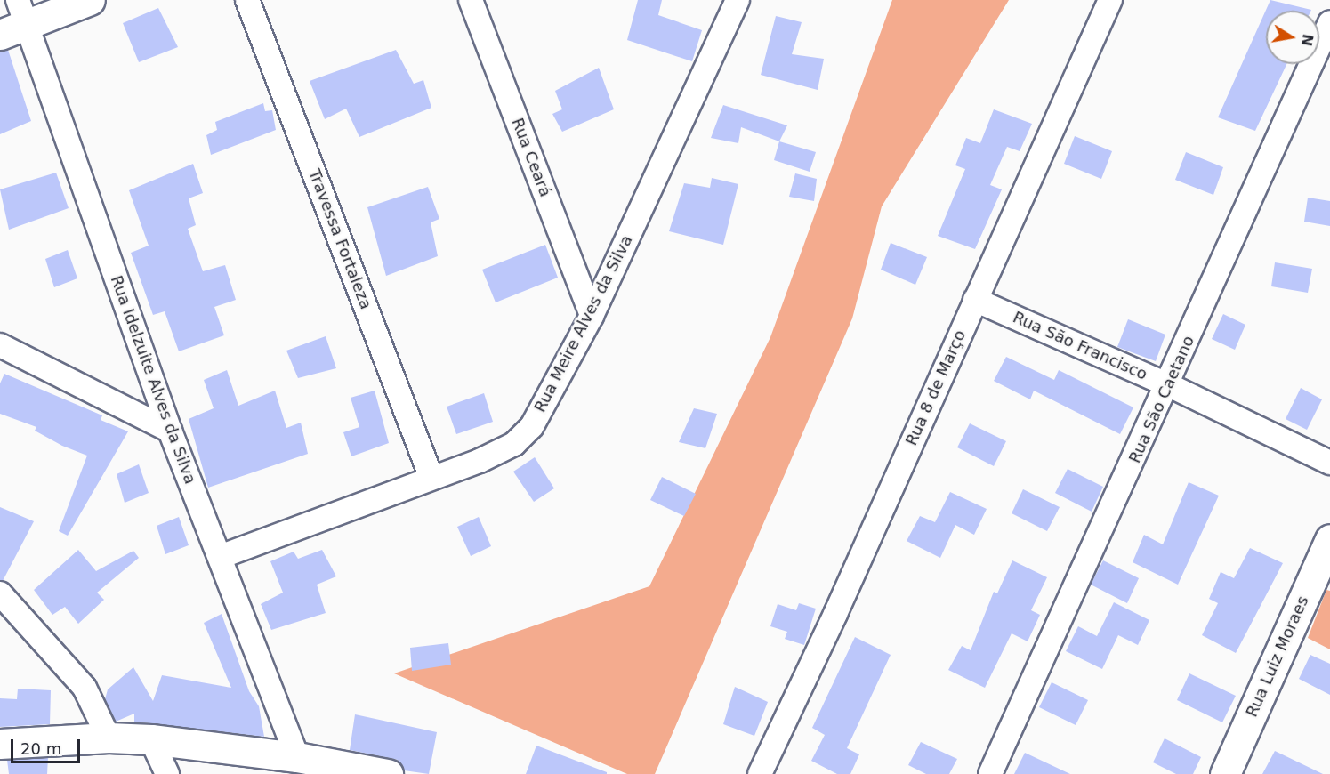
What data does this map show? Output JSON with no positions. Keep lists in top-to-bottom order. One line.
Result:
{"streets":{"street":["Rua Ceará","Travessa Fortaleza","Rua Meire Alves da Silva","Rua São Francisco","Rua Idelzuite Alves da Silva","Rua 8 de Março","Rua São Caetano","Rua Luiz Moraes"]},"crossings":[["Rua Ceará","Rua Meire Alves da Silva"],["Travessa Fortaleza","Rua Meire Alves da Silva"],["Rua Meire Alves da Silva","Rua Idelzuite Alves da Silva"],["Rua São Francisco","Rua 8 de Março"],["Rua São Francisco","Rua São Caetano"]],"scale_bar":"20 m","north":"right"}
